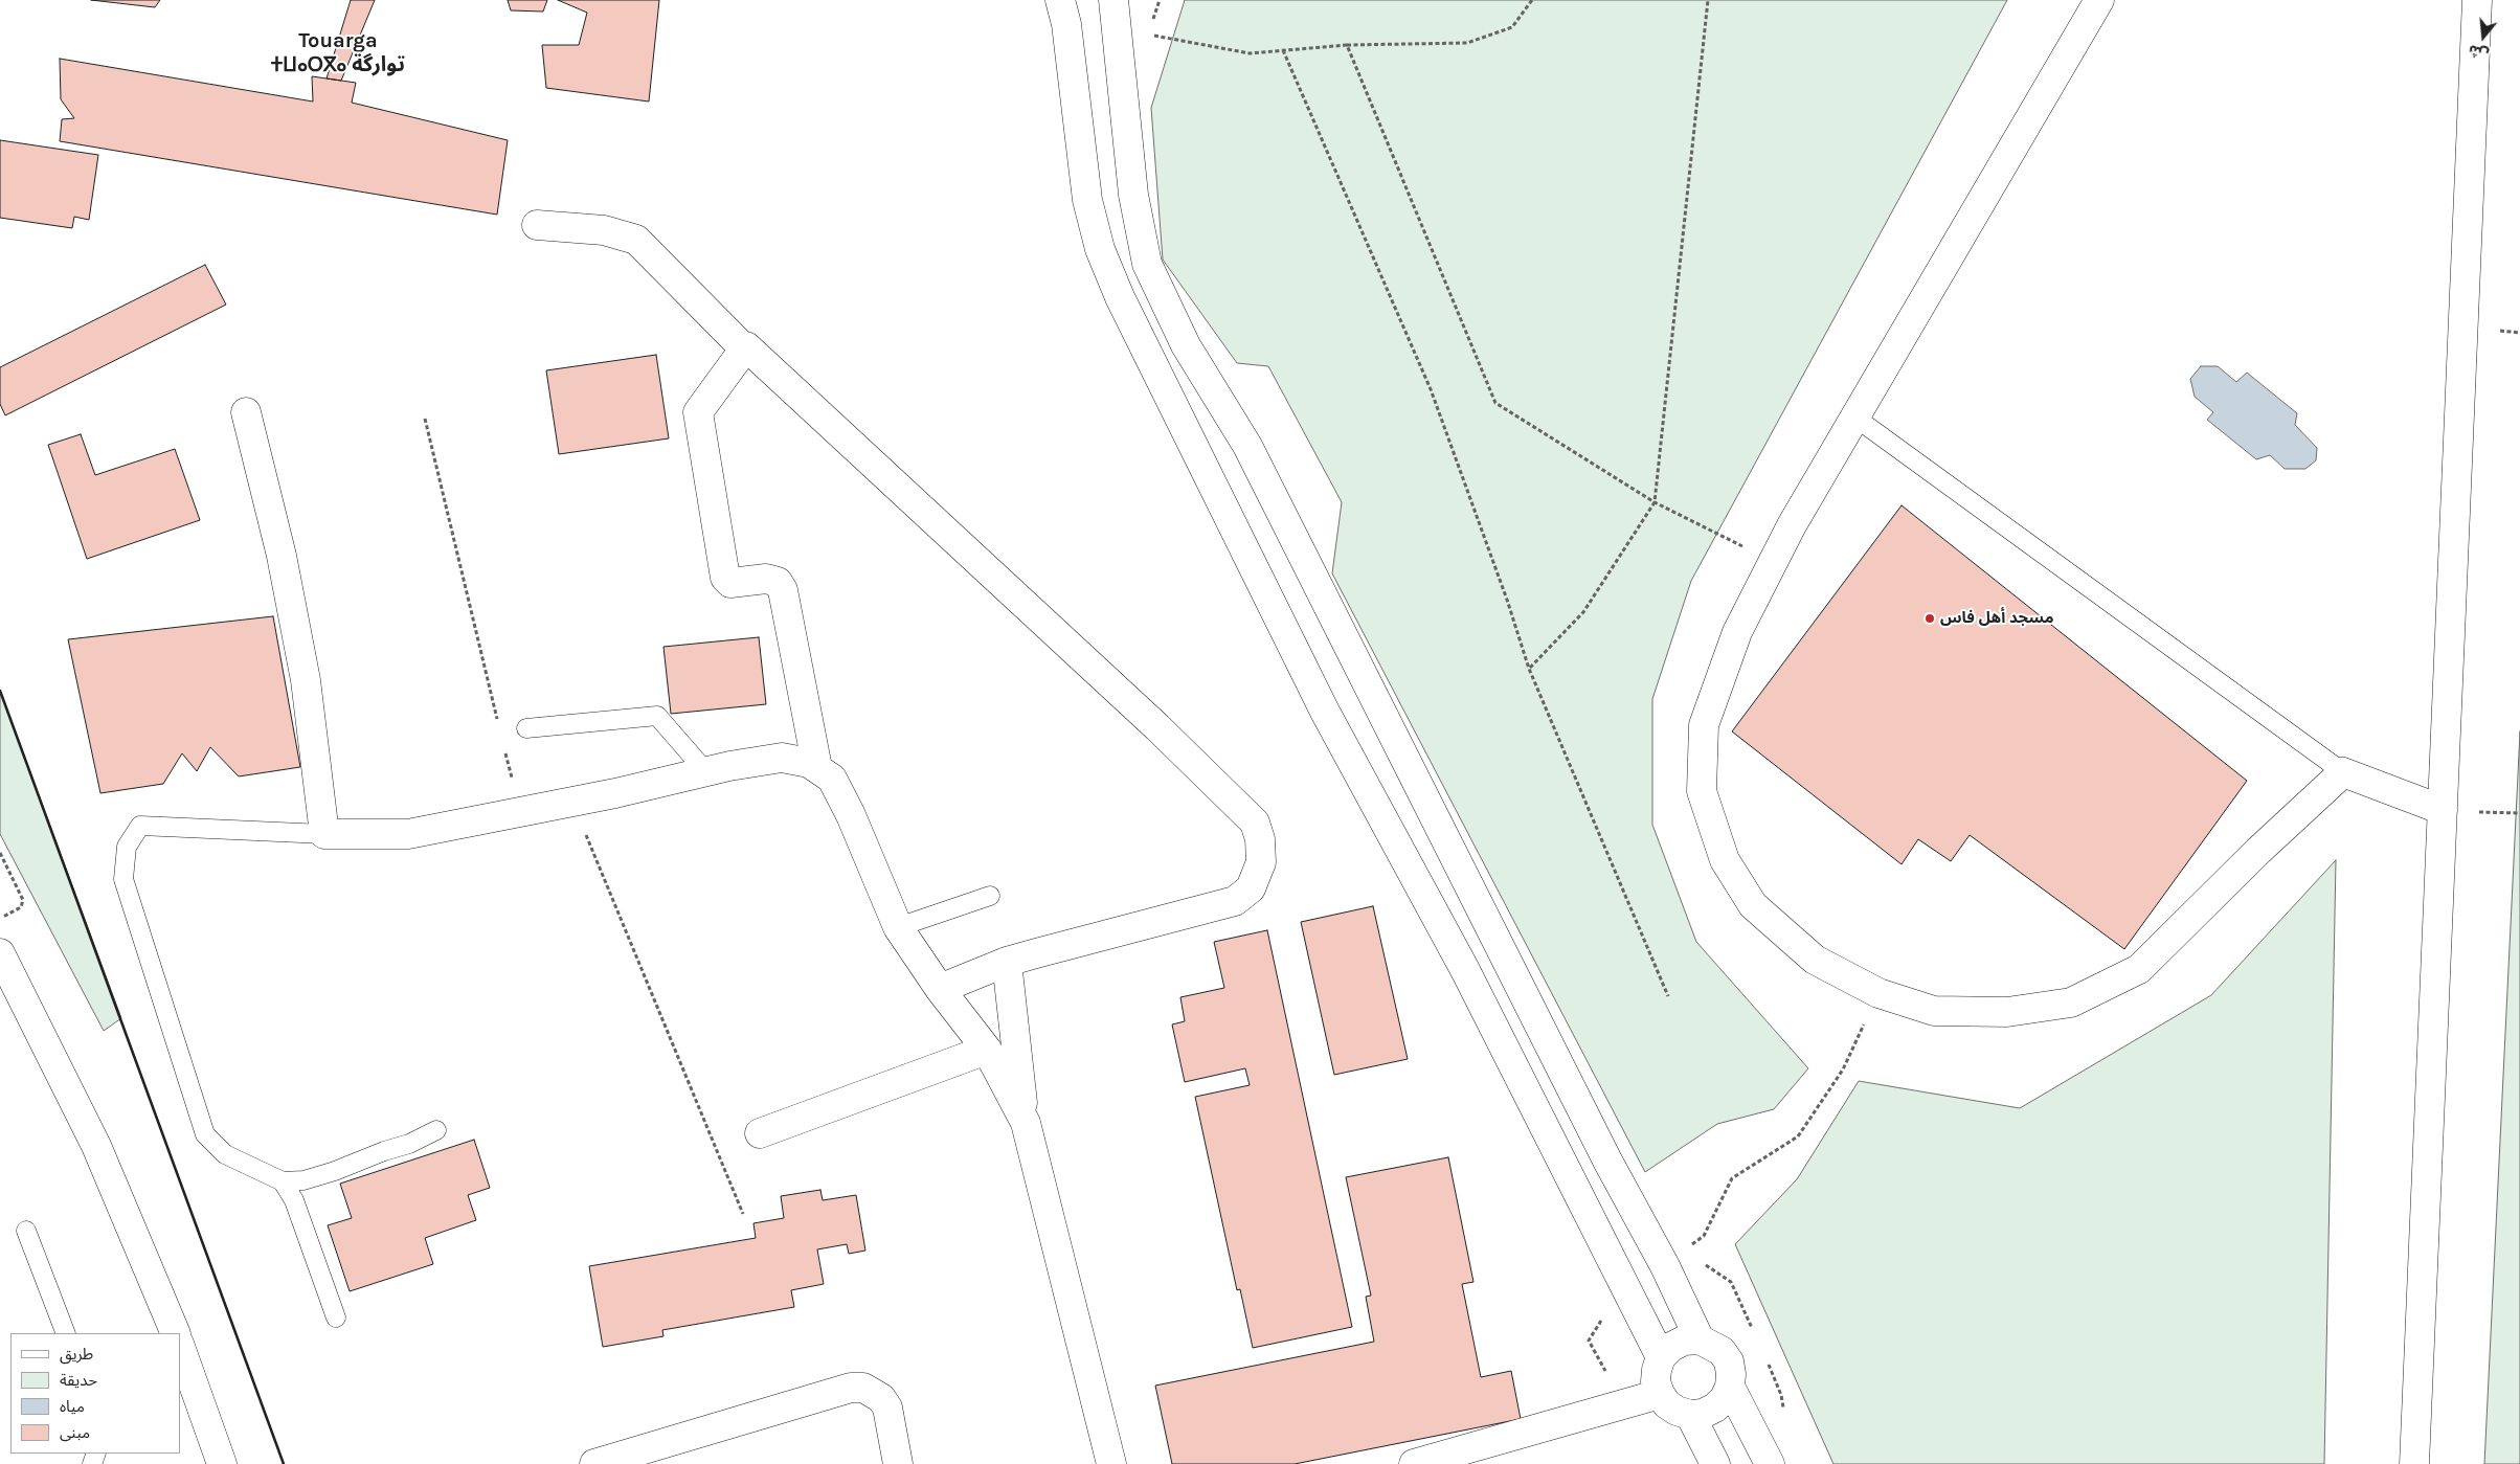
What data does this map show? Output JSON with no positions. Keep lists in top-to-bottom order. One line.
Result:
{"districts":["Touarga ⵜⵡⴰⵔⴳⴰ توارگة"],"places":["مسجد أهل فاس"],"legend":["طريق","حديقة","مياه","مبنى"],"north":"bottom"}
